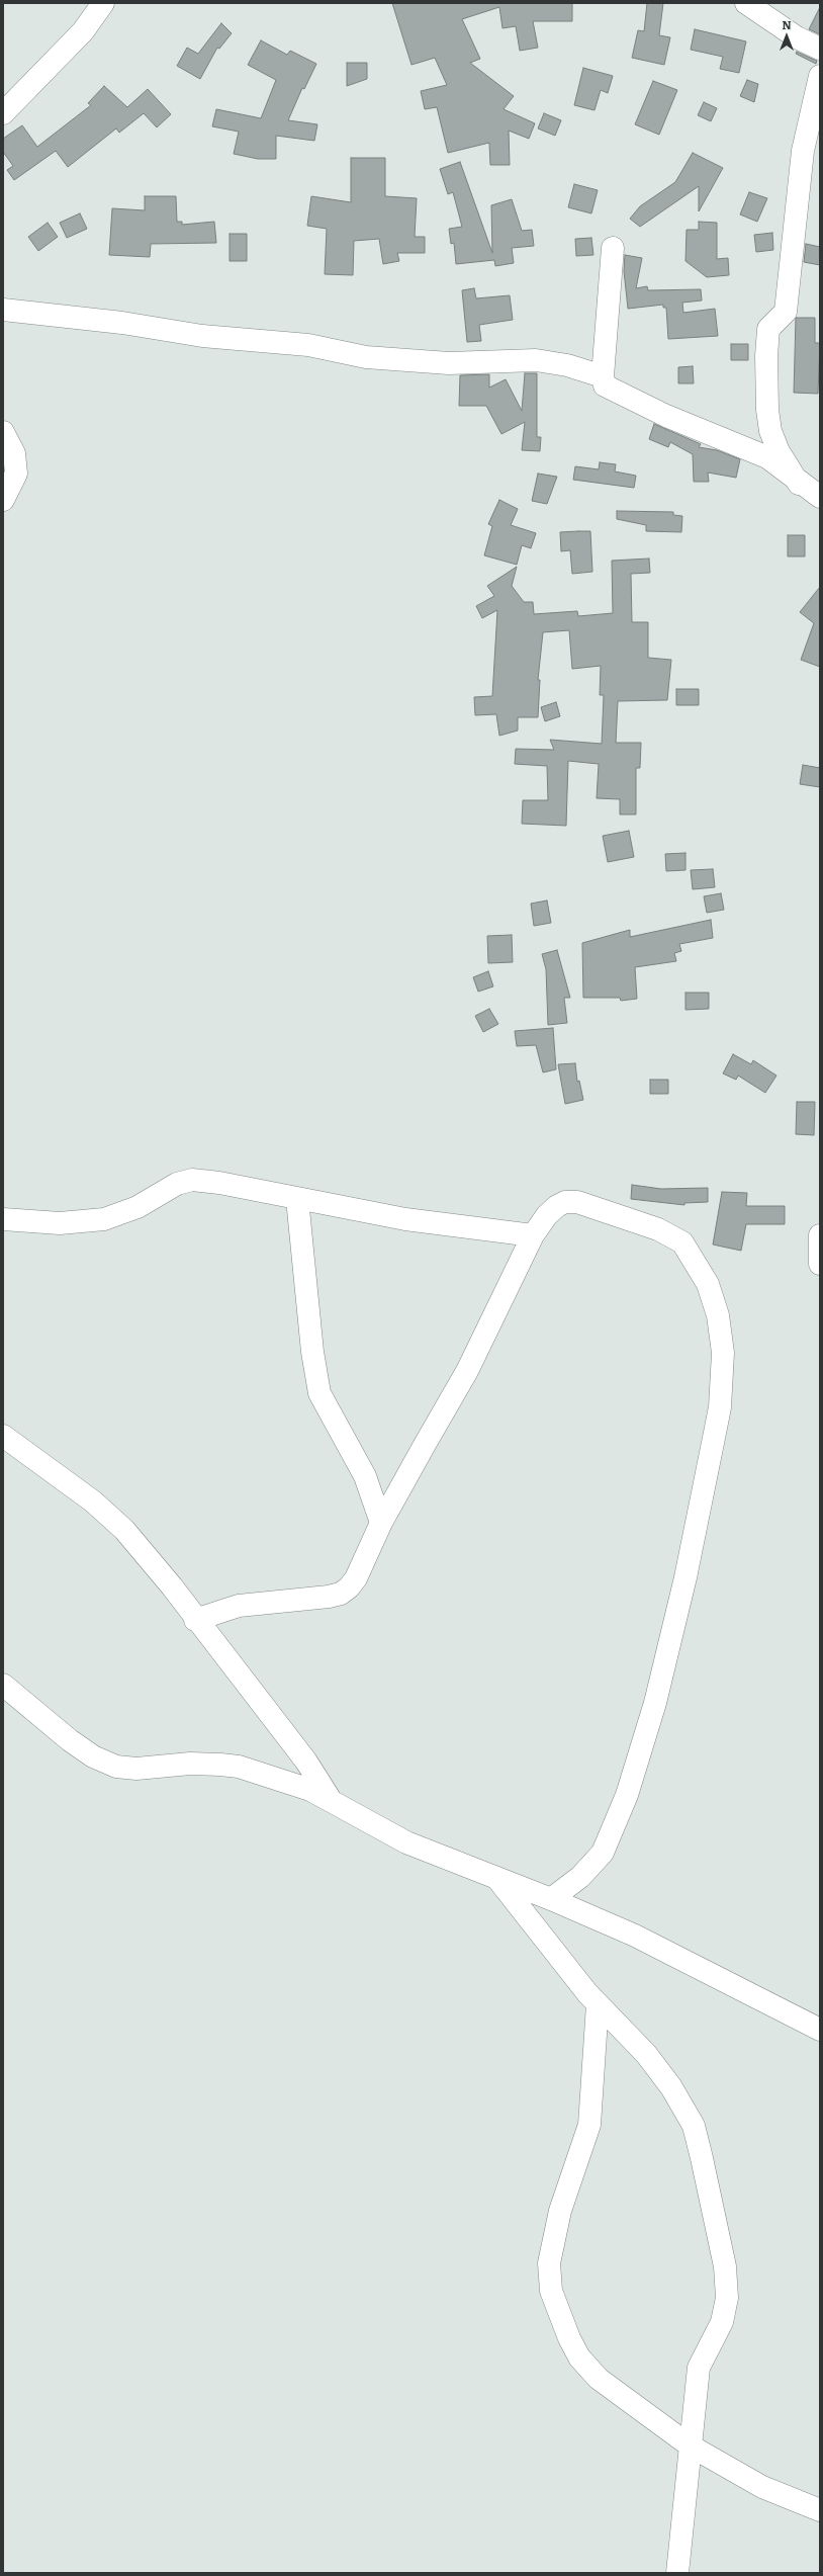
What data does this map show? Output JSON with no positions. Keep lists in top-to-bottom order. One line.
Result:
{"north":"top"}
